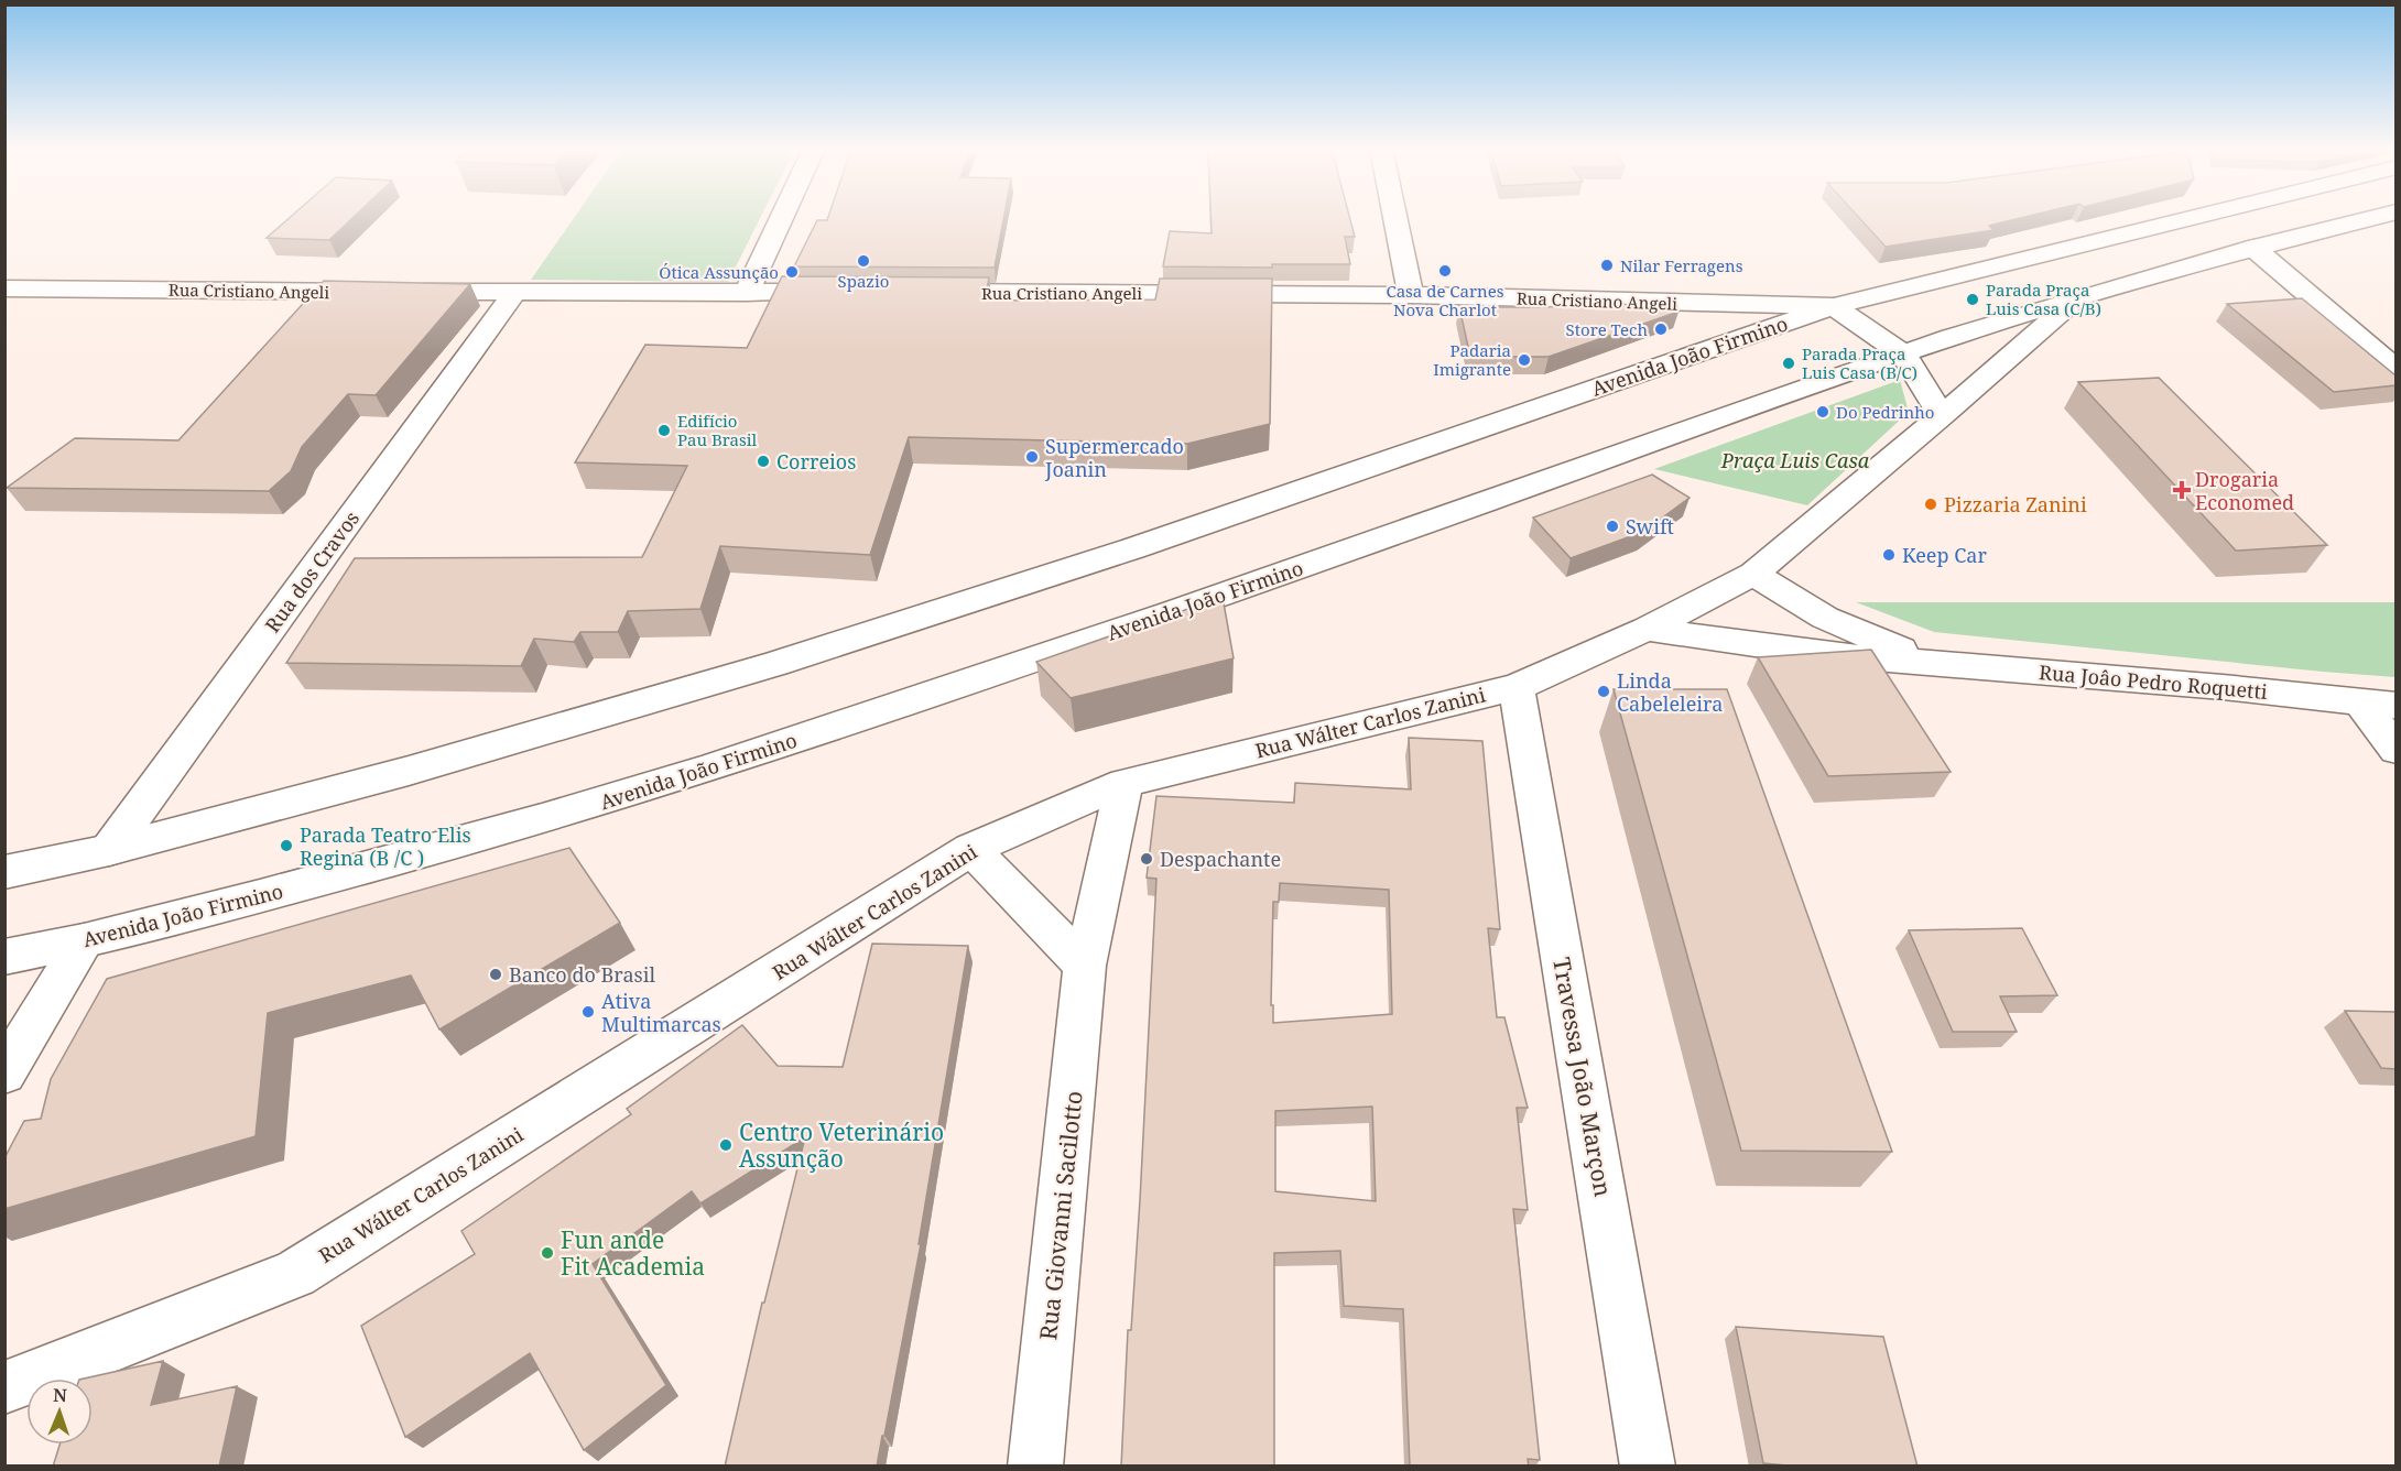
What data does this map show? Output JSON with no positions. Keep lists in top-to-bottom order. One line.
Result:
{"streets":{"street":["Rua Cristiano Angeli","Avenida João Firmino","Rua dos Cravos","Rua Joâo Pedro Roquetti","Rua Wálter Carlos Zanini","Travessa João Marçon","Rua Giovanni Sacilotto"]},"crossings":[["Rua Cristiano Angeli","Avenida João Firmino"],["Rua Cristiano Angeli","Rua dos Cravos"],["Avenida João Firmino","Rua dos Cravos"],["Avenida João Firmino","Rua Wálter Carlos Zanini"],["Rua Joâo Pedro Roquetti","Rua Wálter Carlos Zanini"],["Rua Wálter Carlos Zanini","Travessa João Marçon"],["Rua Wálter Carlos Zanini","Rua Giovanni Sacilotto"]],"parks":["Praça Luis Casa"],"places":{"other":["Spazio","Nilar Ferragens","Casa de Carnes Nova Charlot","Ótica Assunção","Parada Praça Luis Casa (C/B)","Store Tech","Padaria Imigrante","Parada Praça Luis Casa (B/C)","Do Pedrinho","Edifício Pau Brasil","Supermercado Joanin","Correios","Pizzaria Zanini","Swift","Keep Car","Linda Cabeleleira","Parada Teatro Elis Regina (B /C )","Despachante","Banco do Brasil","Ativa Multimarcas","Centro Veterinário Assunção","Fun ande Fit Academia"],"health":["Drogaria Economed"]},"north":"top"}
